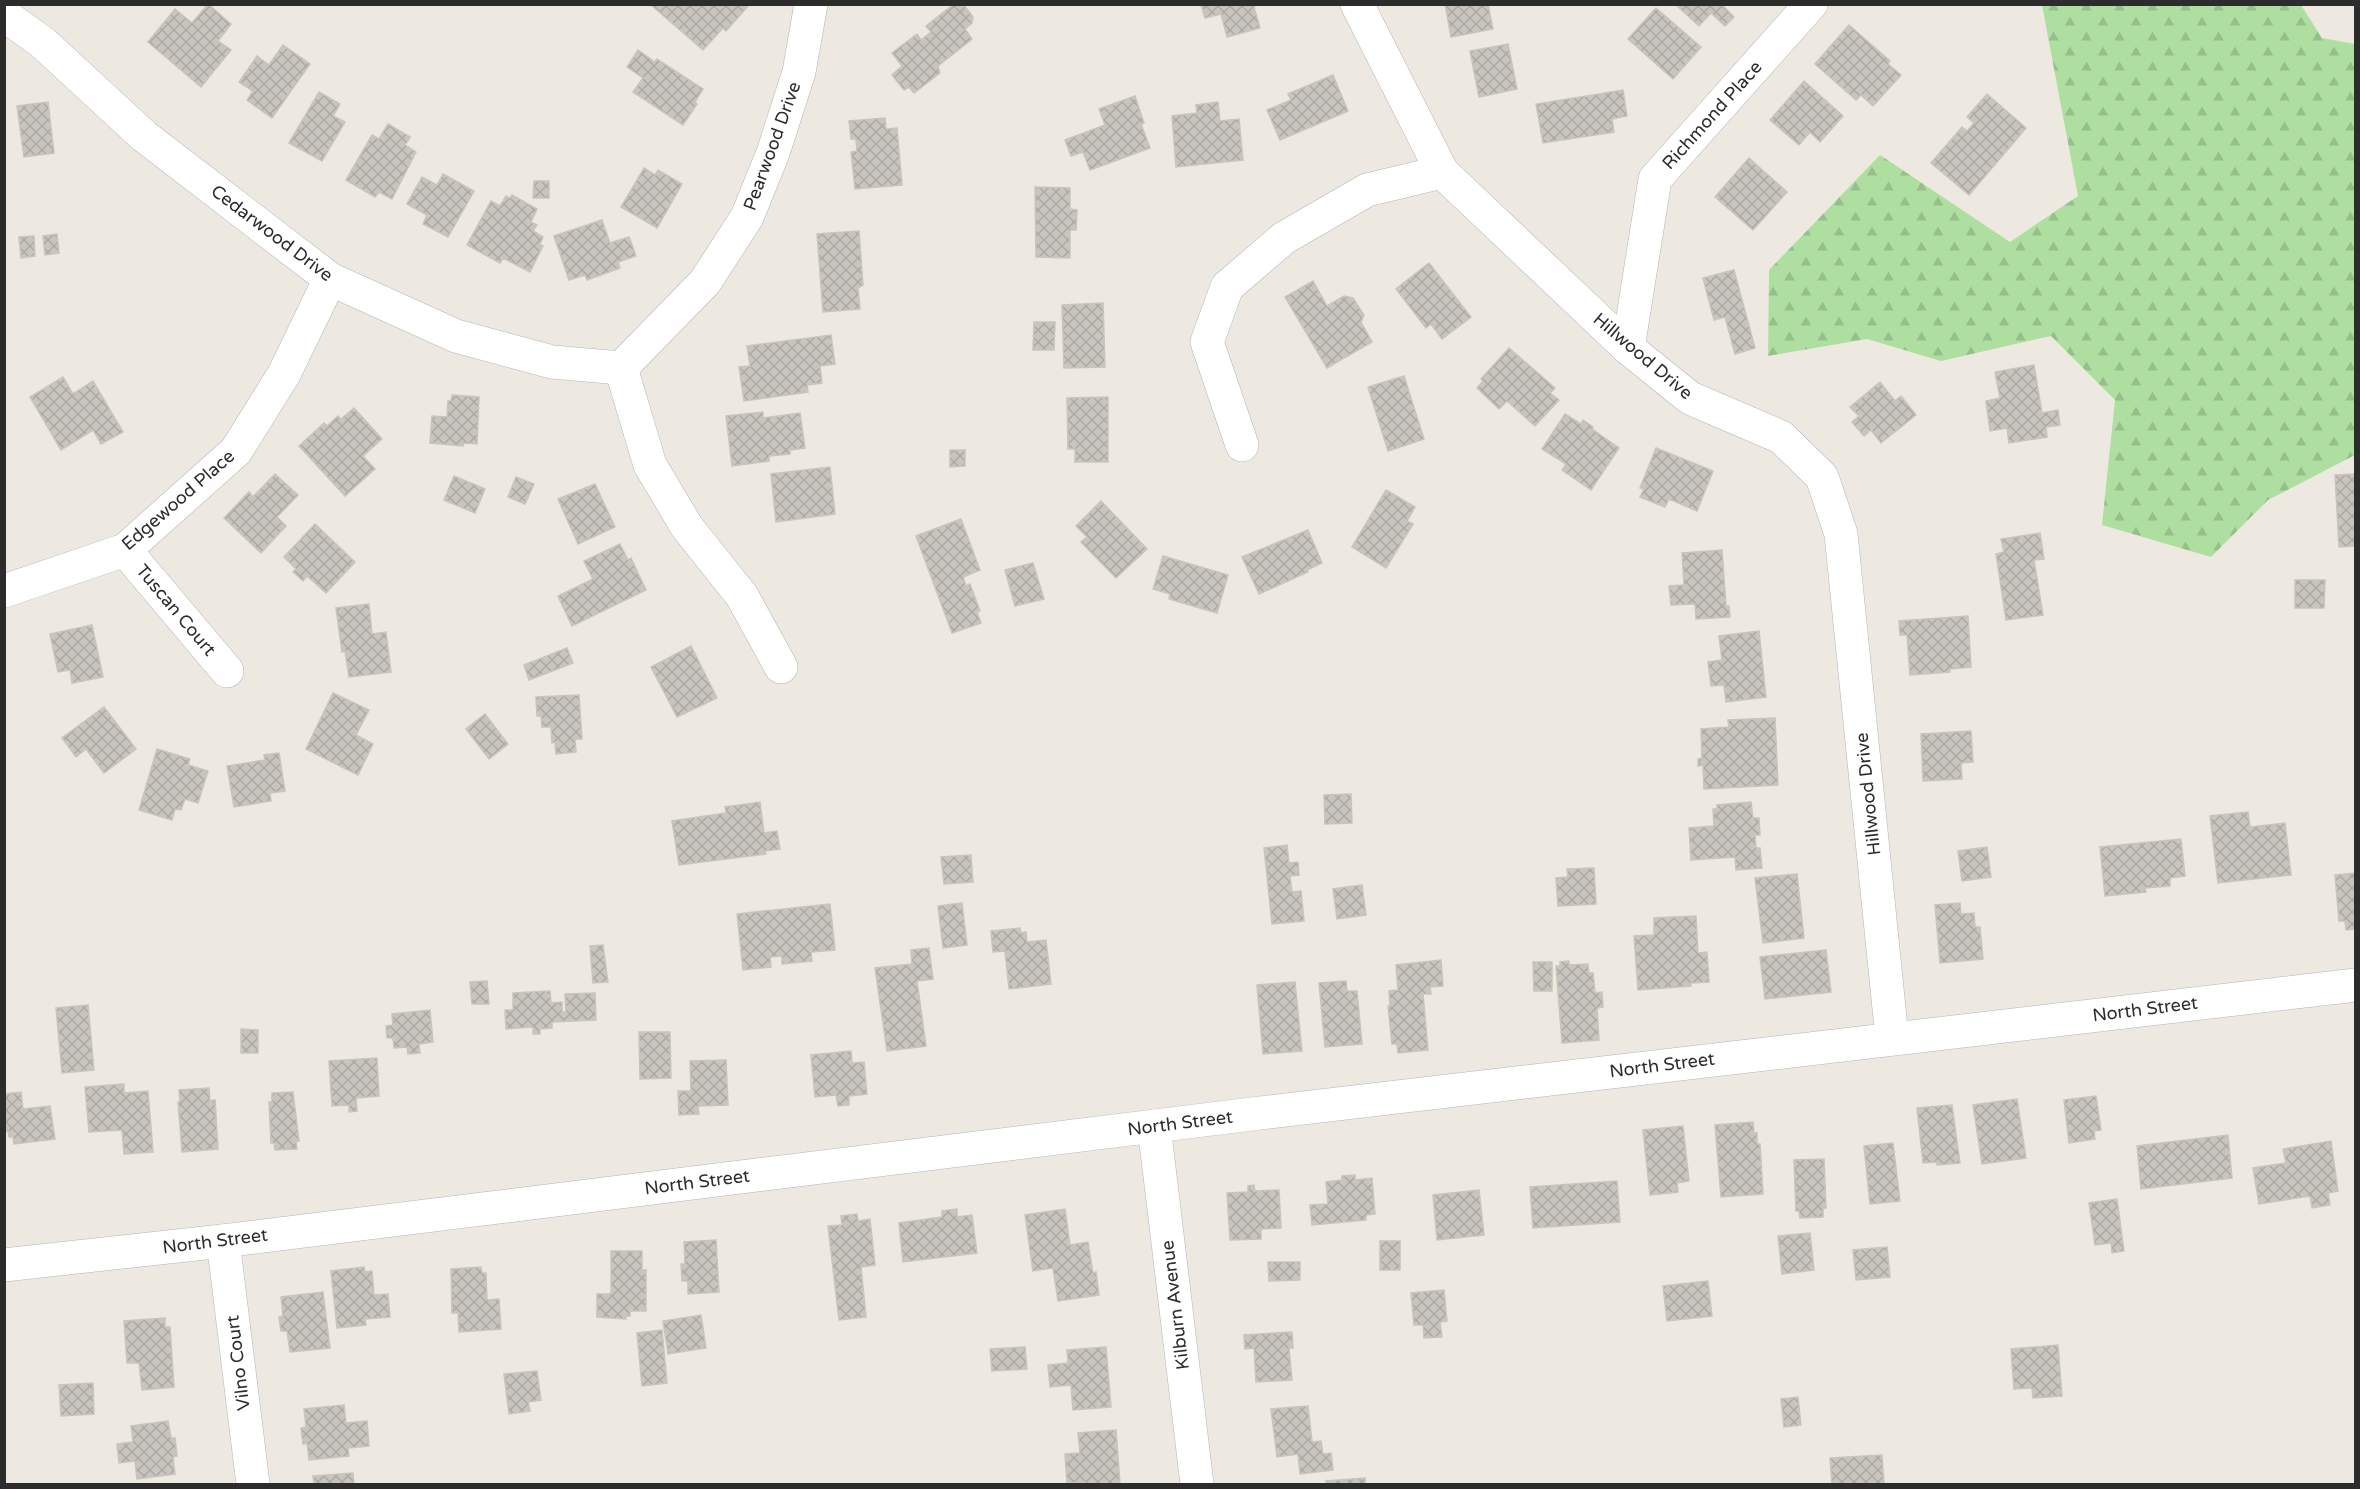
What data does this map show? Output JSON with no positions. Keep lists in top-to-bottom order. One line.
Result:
{"streets":{"street":["Richmond Place","Pearwood Drive","Cedarwood Drive","Hillwood Drive","Edgewood Place","Tuscan Court","North Street","Kilburn Avenue","Vilno Court"]},"crossings":[["Richmond Place","Hillwood Drive"],["Pearwood Drive","Cedarwood Drive"],["Cedarwood Drive","Edgewood Place"],["Hillwood Drive","North Street"],["Edgewood Place","Tuscan Court"],["North Street","Kilburn Avenue"],["North Street","Vilno Court"]]}
